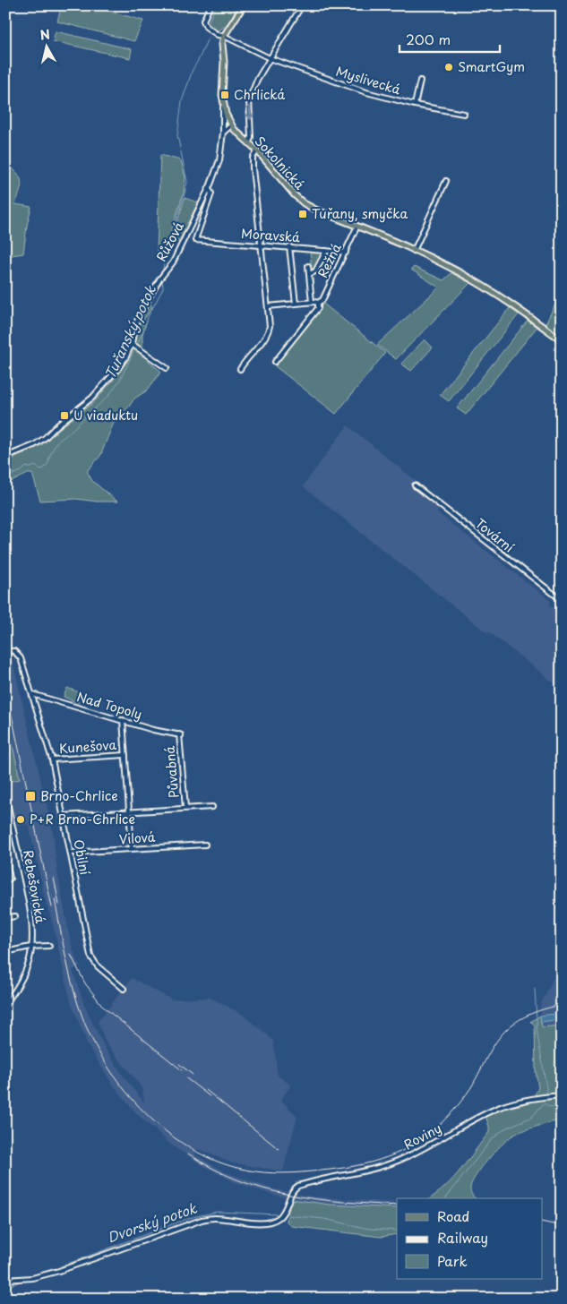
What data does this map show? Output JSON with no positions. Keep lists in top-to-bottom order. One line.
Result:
{"streets":{"main road":["Sokolnická"],"street":["Myslivecká","Moravská","Růžová","Režná","Tovární","Nad Topoly","Kunešova","Půvabná","Vilová","Obilní","Rebešovická","Roviny"]},"crossings":[["Myslivecká","Sokolnická"],["Sokolnická","Růžová"],["Sokolnická","Režná"],["Moravská","Růžová"],["Moravská","Režná"],["Nad Topoly","Půvabná"],["Nad Topoly","Obilní"],["Kunešova","Obilní"],["Vilová","Obilní"]],"water":["Tuřanský potok","Dvorský potok"],"places":{"other":["SmartGym","P+R Brno-Chrlice"],"transit":["Chrlická","Tuřany, smyčka","U viaduktu","Brno-Chrlice"]},"legend":["Road","Railway","Park"],"scale_bar":"200 m","north":"top"}
